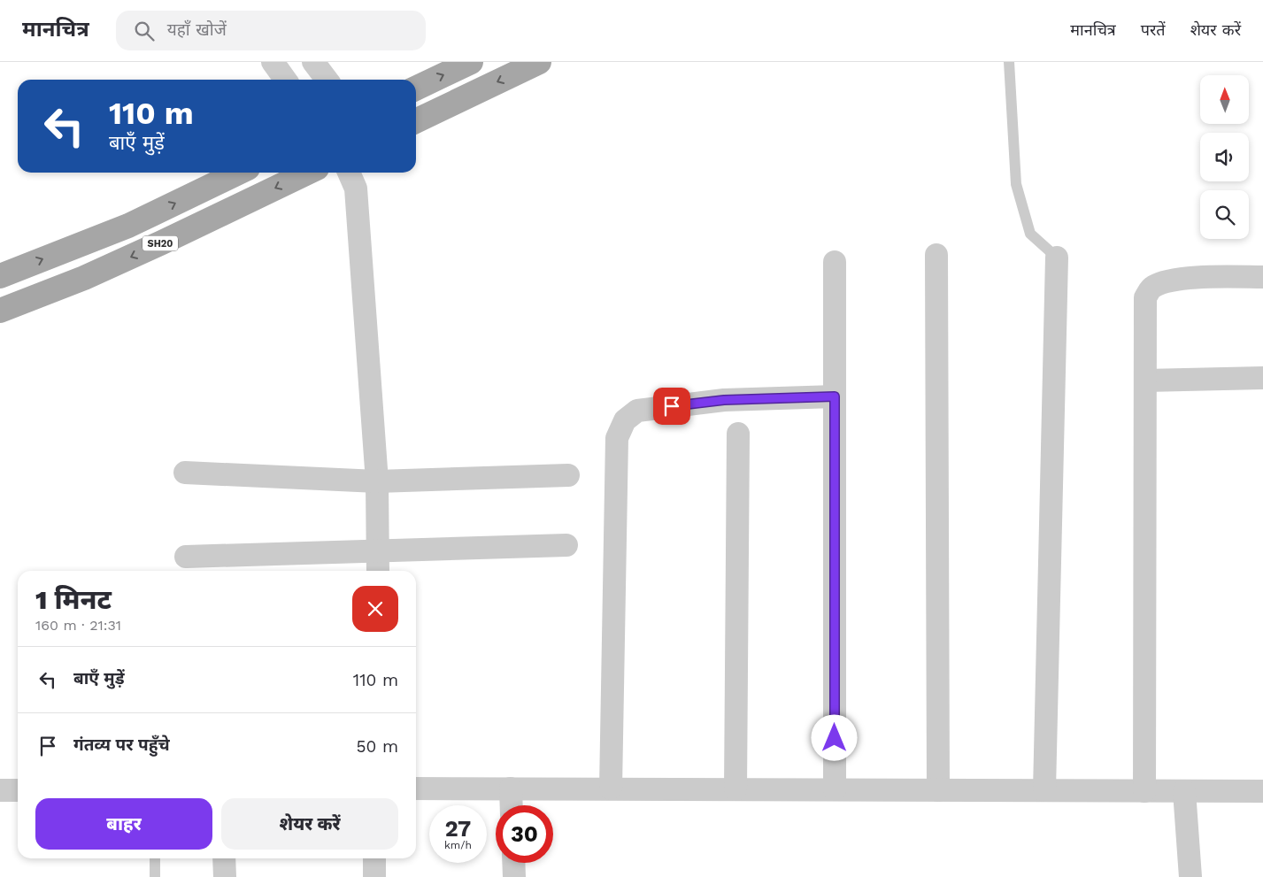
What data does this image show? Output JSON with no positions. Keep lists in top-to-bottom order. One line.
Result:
{"streets":{"main road":["SH20"]},"north":"top","page":{"header":"मानचित्र","search":"यहाँ खोजें","nav":["मानचित्र","परतें","शेयर करें"],"turn":["110 m","बाएँ मुड़ें"],"heading":["1 मिनट","160 m · 21:31"],"list":[{"name":"बाएँ मुड़ें","value":"110 m"},{"name":"गंतव्य पर पहुँचे","value":"50 m"}],"buttons":["बाहर","शेयर करें"],"speed":"27 km/h","limit":"30"}}
